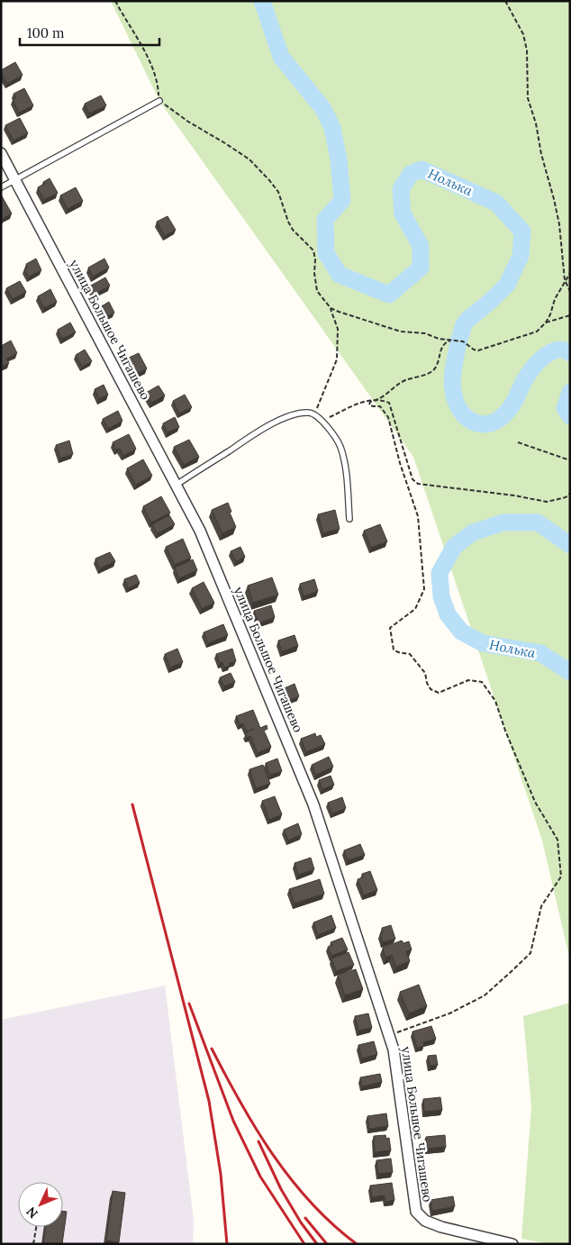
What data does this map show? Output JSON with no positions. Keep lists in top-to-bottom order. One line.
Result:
{"streets":{"street":["улица Большое Чигашево"]},"water":["Нолька"],"scale_bar":"100 m","north":"bottom left"}
